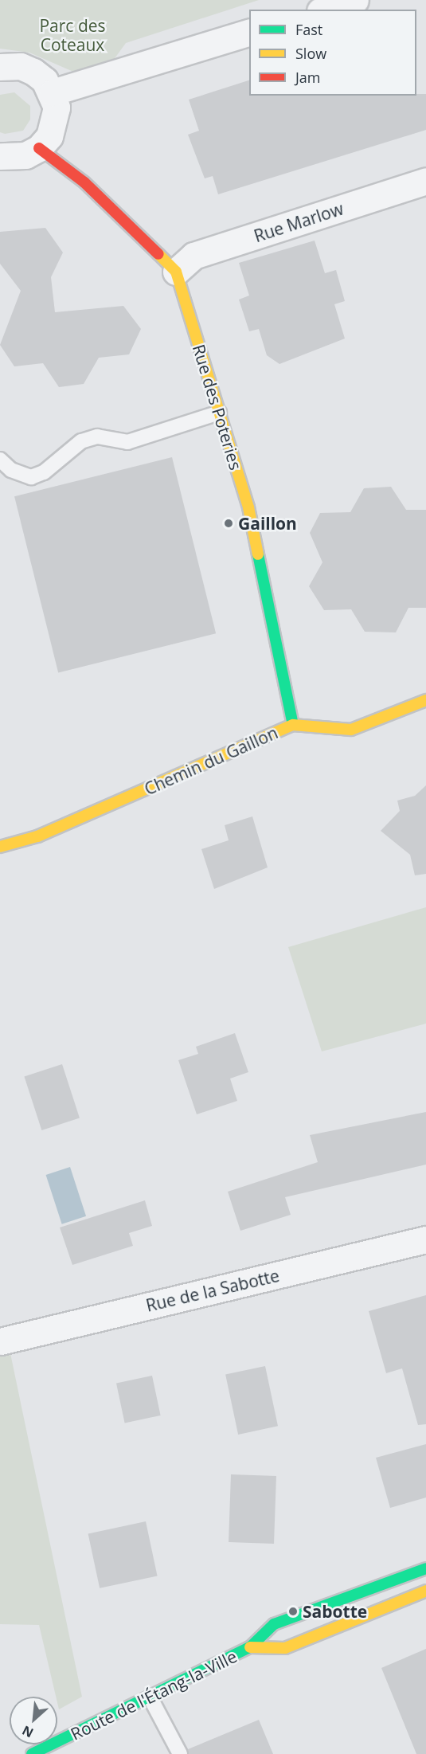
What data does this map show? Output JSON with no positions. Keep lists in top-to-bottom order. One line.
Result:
{"streets":{"street":["Rue Marlow","Rue des Poteries","Chemin du Gaillon","Rue de la Sabotte","Route de l'Étang-la-Ville"]},"crossings":[["Rue Marlow","Rue des Poteries"],["Rue des Poteries","Chemin du Gaillon"]],"parks":["Parc des Coteaux"],"places":["Gaillon","Sabotte"],"legend":["Fast","Slow","Jam"],"north":"bottom left"}
